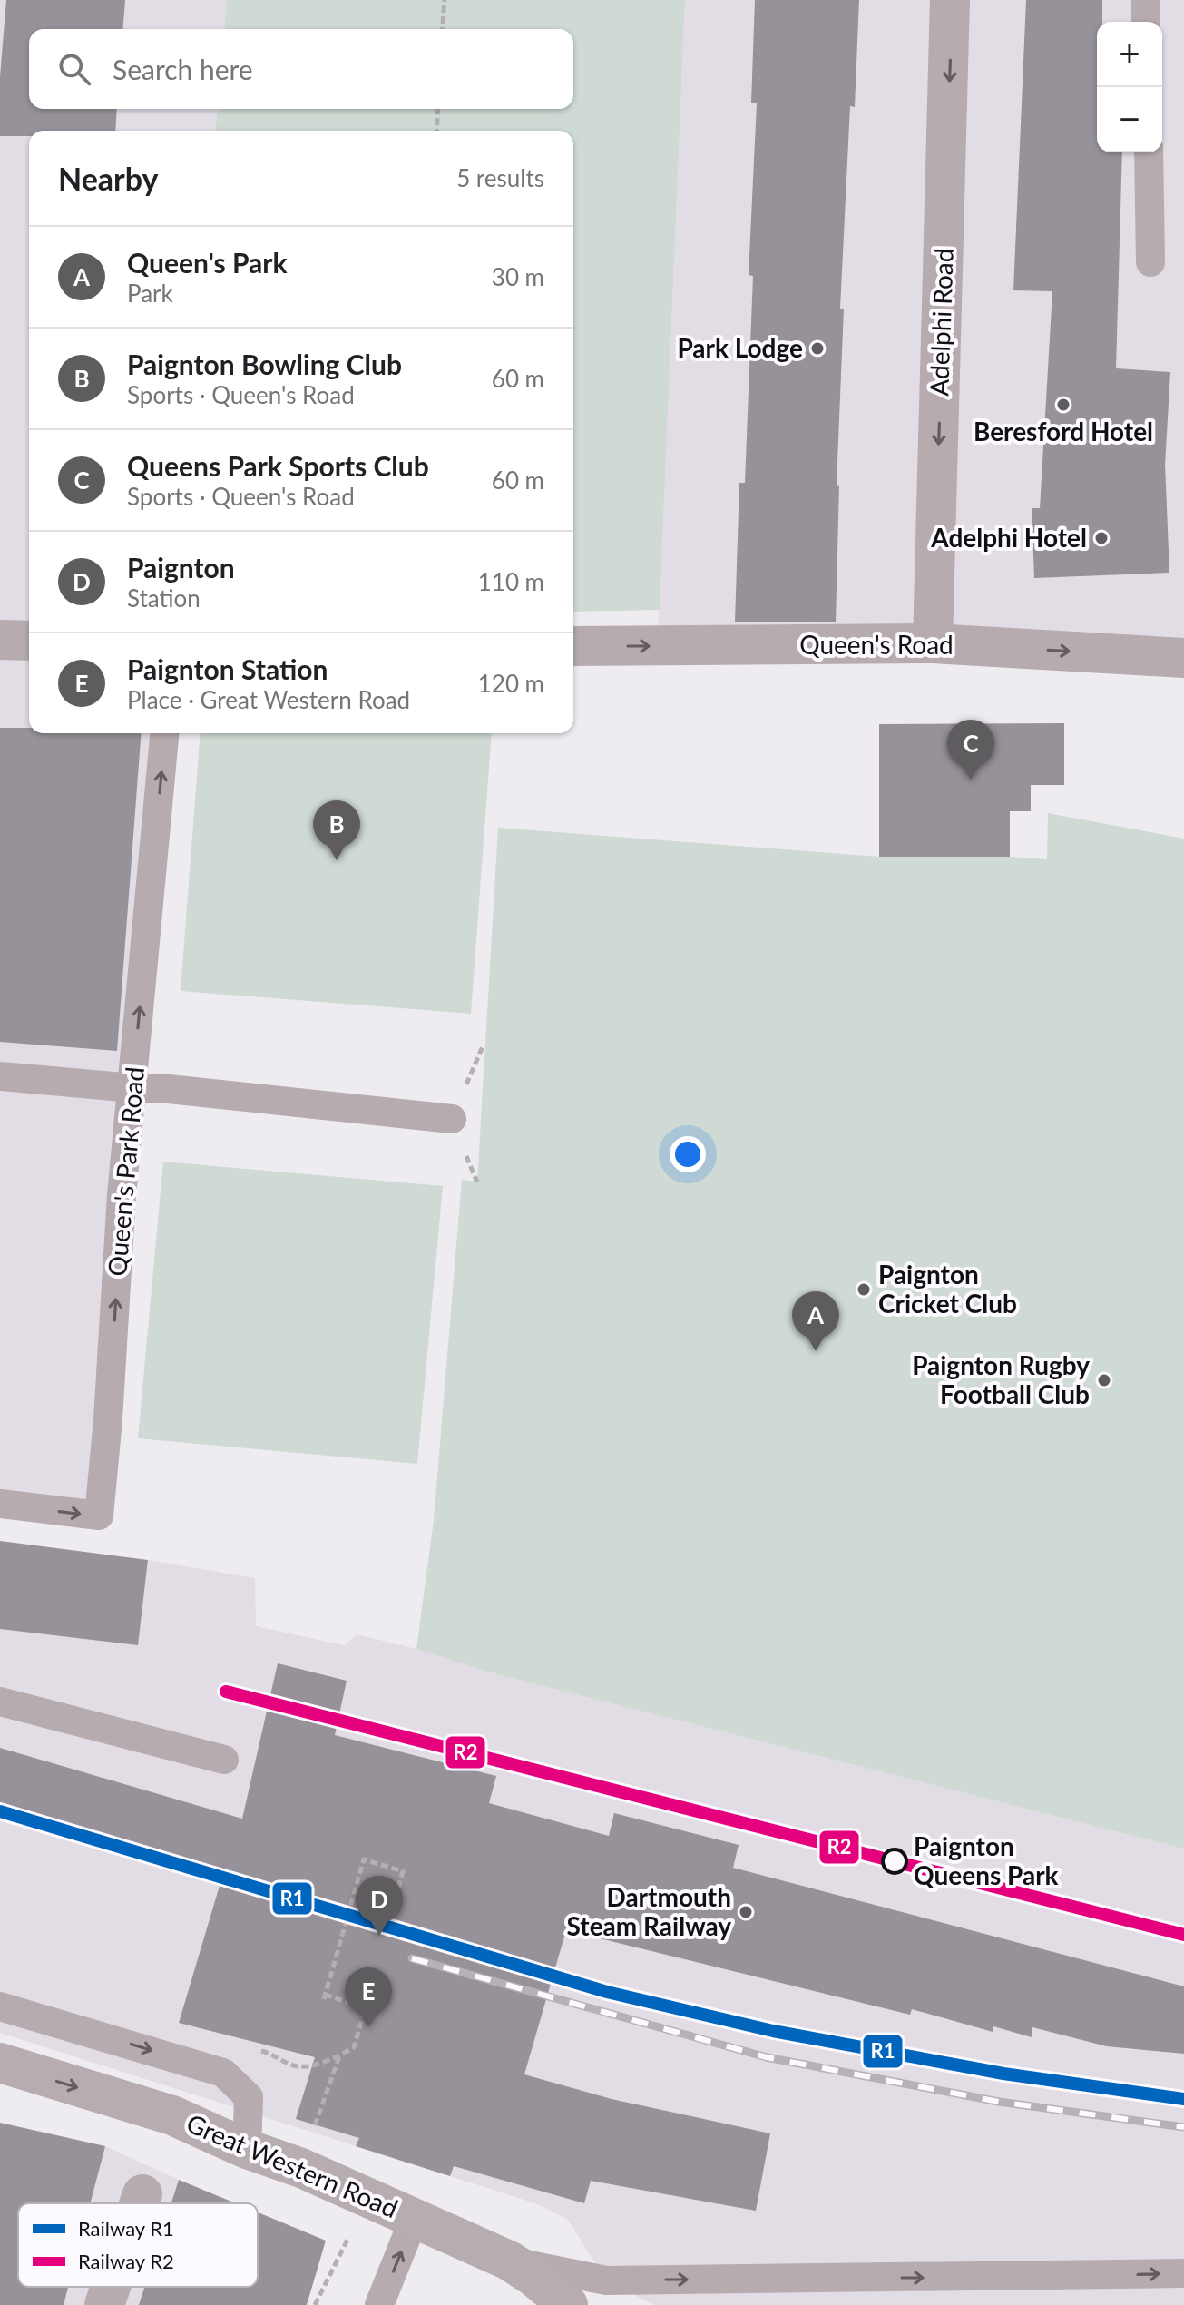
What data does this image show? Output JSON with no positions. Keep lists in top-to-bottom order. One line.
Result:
{"streets":{"main road":["Great Western Road"],"street":["Adelphi Road","Queen's Road"],"lane":["Queen's Park Road"]},"crossings":[["Adelphi Road","Queen's Road"]],"one_way":["Adelphi Road","Queen's Road","Queen's Park Road","Great Western Road"],"places":["Park Lodge","Beresford Hotel","Adelphi Hotel","Paignton Cricket Club","Paignton Rugby Football Club","Paignton Queens Park","Dartmouth Steam Railway"],"lines":["rail line R2","rail line R1"],"legend":["Railway R1","Railway R2"],"page":{"map_buttons":["+","−"],"search":"Search here","heading":["Nearby","5 results"],"list":[{"mark":"A","name":"Queen's Park","note":"Park","value":"30 m"},{"mark":"B","name":"Paignton Bowling Club","note":"Sports · Queen's Road","value":"60 m"},{"mark":"C","name":"Queens Park Sports Club","note":"Sports · Queen's Road","value":"60 m"},{"mark":"D","name":"Paignton","note":"Station","value":"110 m"},{"mark":"E","name":"Paignton Station","note":"Place · Great Western Road","value":"120 m"}],"pins":["C","B","A","D","E"]}}
